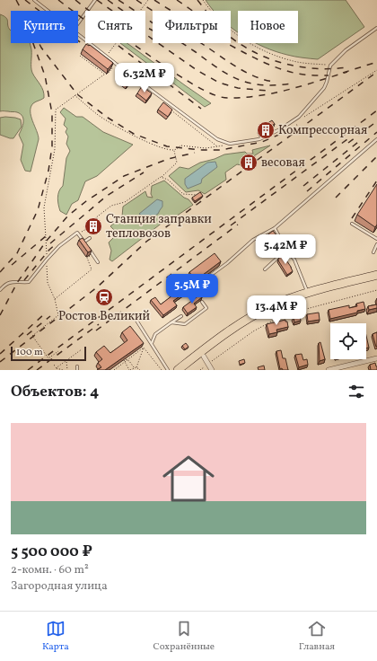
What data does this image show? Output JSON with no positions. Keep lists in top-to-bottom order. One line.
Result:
{"places":{"building":["Компрессорная","весовая","Станция заправки тепловозов"],"station":["Ростов Великий"]},"scale_bar":"100 m","page":{"chip":["Купить","Снять","Фильтры","Новое"],"price":["6.32M ₽","5.42M ₽","5.5M ₽","13.4M ₽"],"scale":"100 m","heading":"Объектов: 4","list":[{"name":"5 500 000 ₽","note":"2-комн. · 60 m² · Загородная улица"}],"tabs":["Карта","Сохранённые","Главная"]}}
